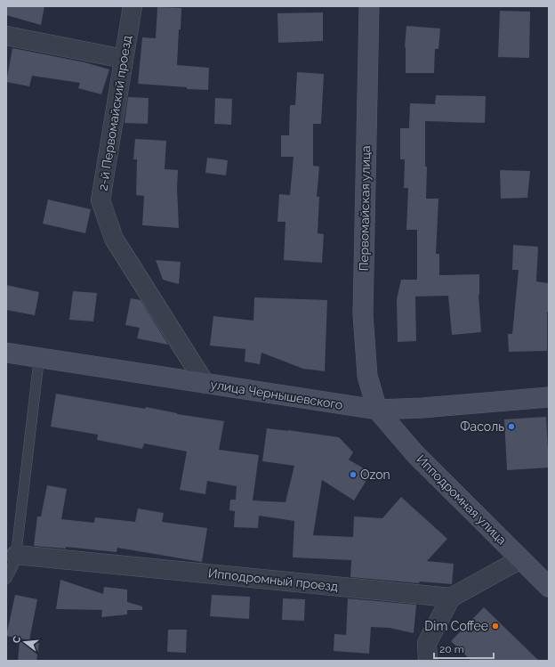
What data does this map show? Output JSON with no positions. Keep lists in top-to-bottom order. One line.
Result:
{"streets":{"street":["2-й Первомайский проезд","Первомайская улица","улица Чернышевского","Ипподромная улица","Ипподромный проезд"]},"crossings":[["2-й Первомайский проезд","улица Чернышевского"],["Первомайская улица","улица Чернышевского"],["Первомайская улица","Ипподромная улица"],["улица Чернышевского","Ипподромная улица"]],"places":["Фасоль","Ozon","Dim Coffee"],"scale_bar":"20 m","north":"left"}
